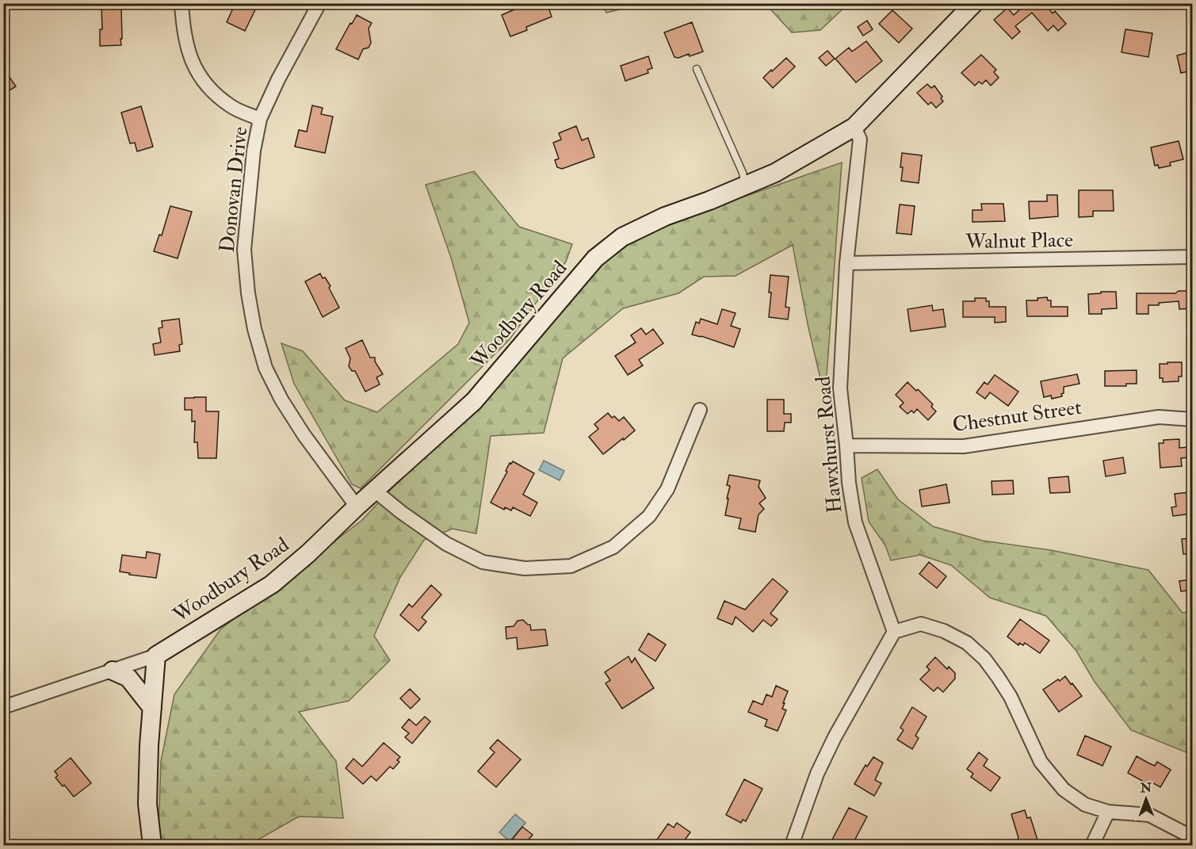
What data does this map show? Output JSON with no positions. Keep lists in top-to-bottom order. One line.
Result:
{"streets":{"main road":["Woodbury Road"],"street":["Donovan Drive","Walnut Place","Chestnut Street","Hawxhurst Road"]},"crossings":[["Donovan Drive","Woodbury Road"],["Walnut Place","Hawxhurst Road"],["Woodbury Road","Hawxhurst Road"],["Chestnut Street","Hawxhurst Road"]],"north":"top"}
